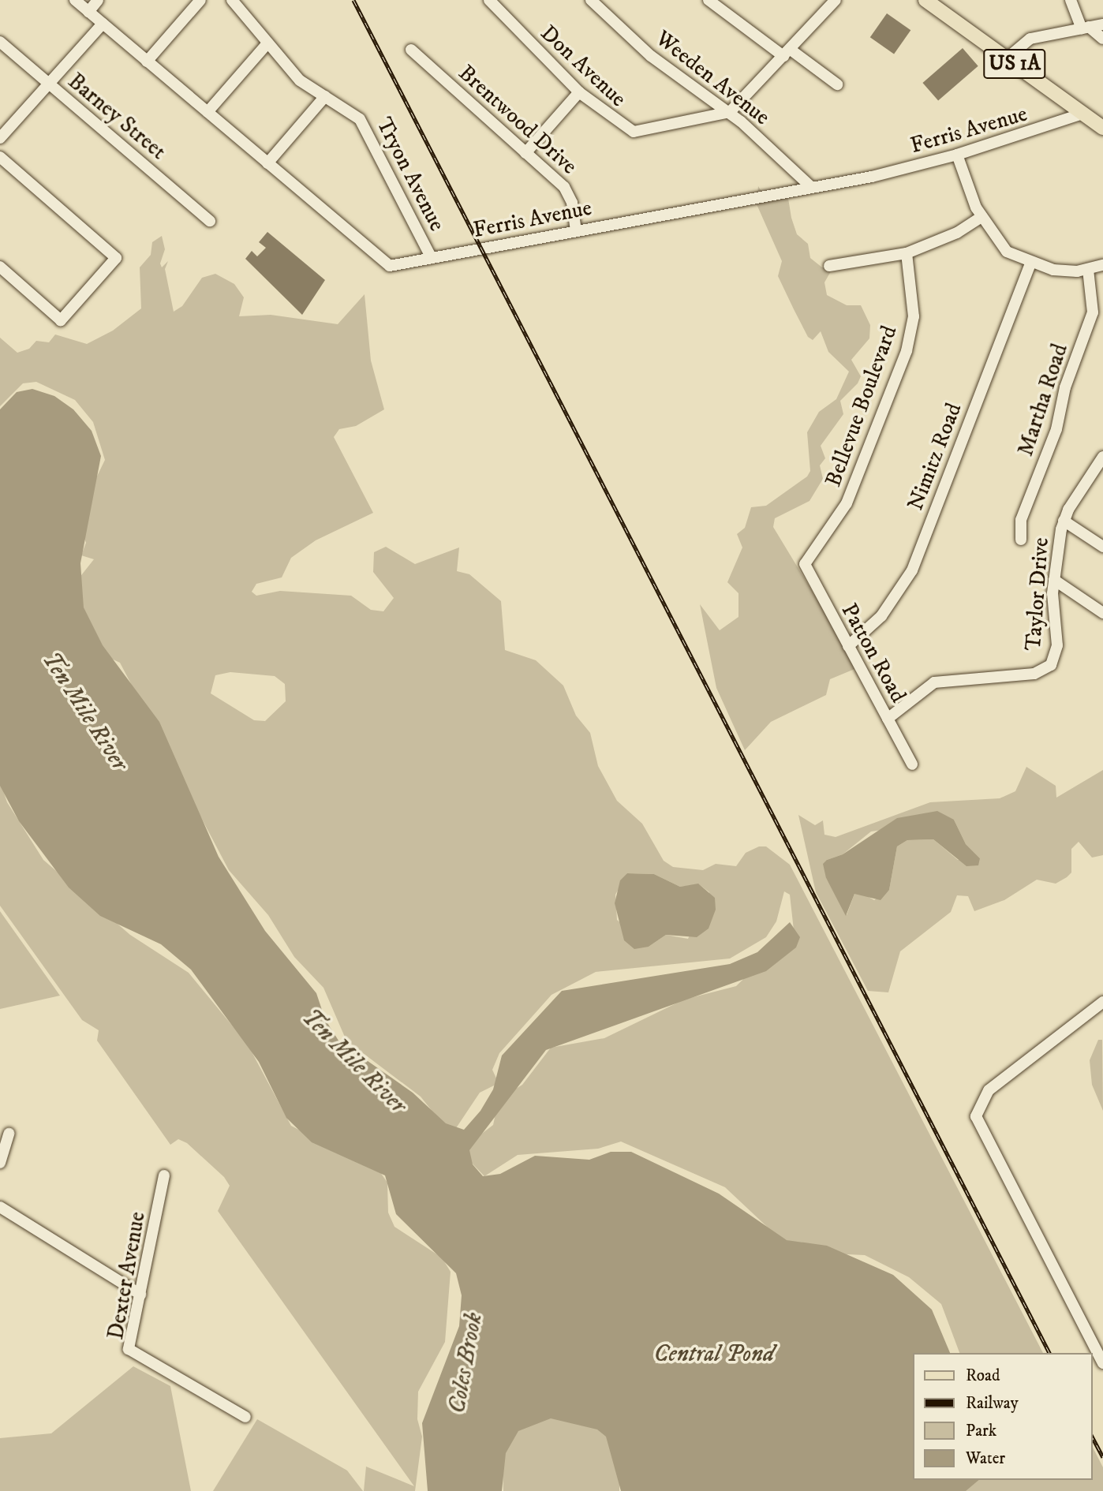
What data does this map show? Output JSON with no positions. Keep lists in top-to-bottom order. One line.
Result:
{"streets":{"main road":["US 1A"],"street":["Don Avenue","Weeden Avenue","Barney Street","Brentwood Drive","Ferris Avenue","Tryon Avenue","Martha Road","Bellevue Boulevard","Nimitz Road","Taylor Drive","Patton Road","Dexter Avenue"]},"crossings":[["US 1A","Ferris Avenue"],["Don Avenue","Weeden Avenue"],["Weeden Avenue","Ferris Avenue"],["Brentwood Drive","Ferris Avenue"],["Ferris Avenue","Tryon Avenue"],["Bellevue Boulevard","Patton Road"],["Nimitz Road","Patton Road"],["Taylor Drive","Patton Road"]],"water":["Ten Mile River","Central Pond","Coles Brook"],"legend":["Road","Railway","Park","Water"]}
